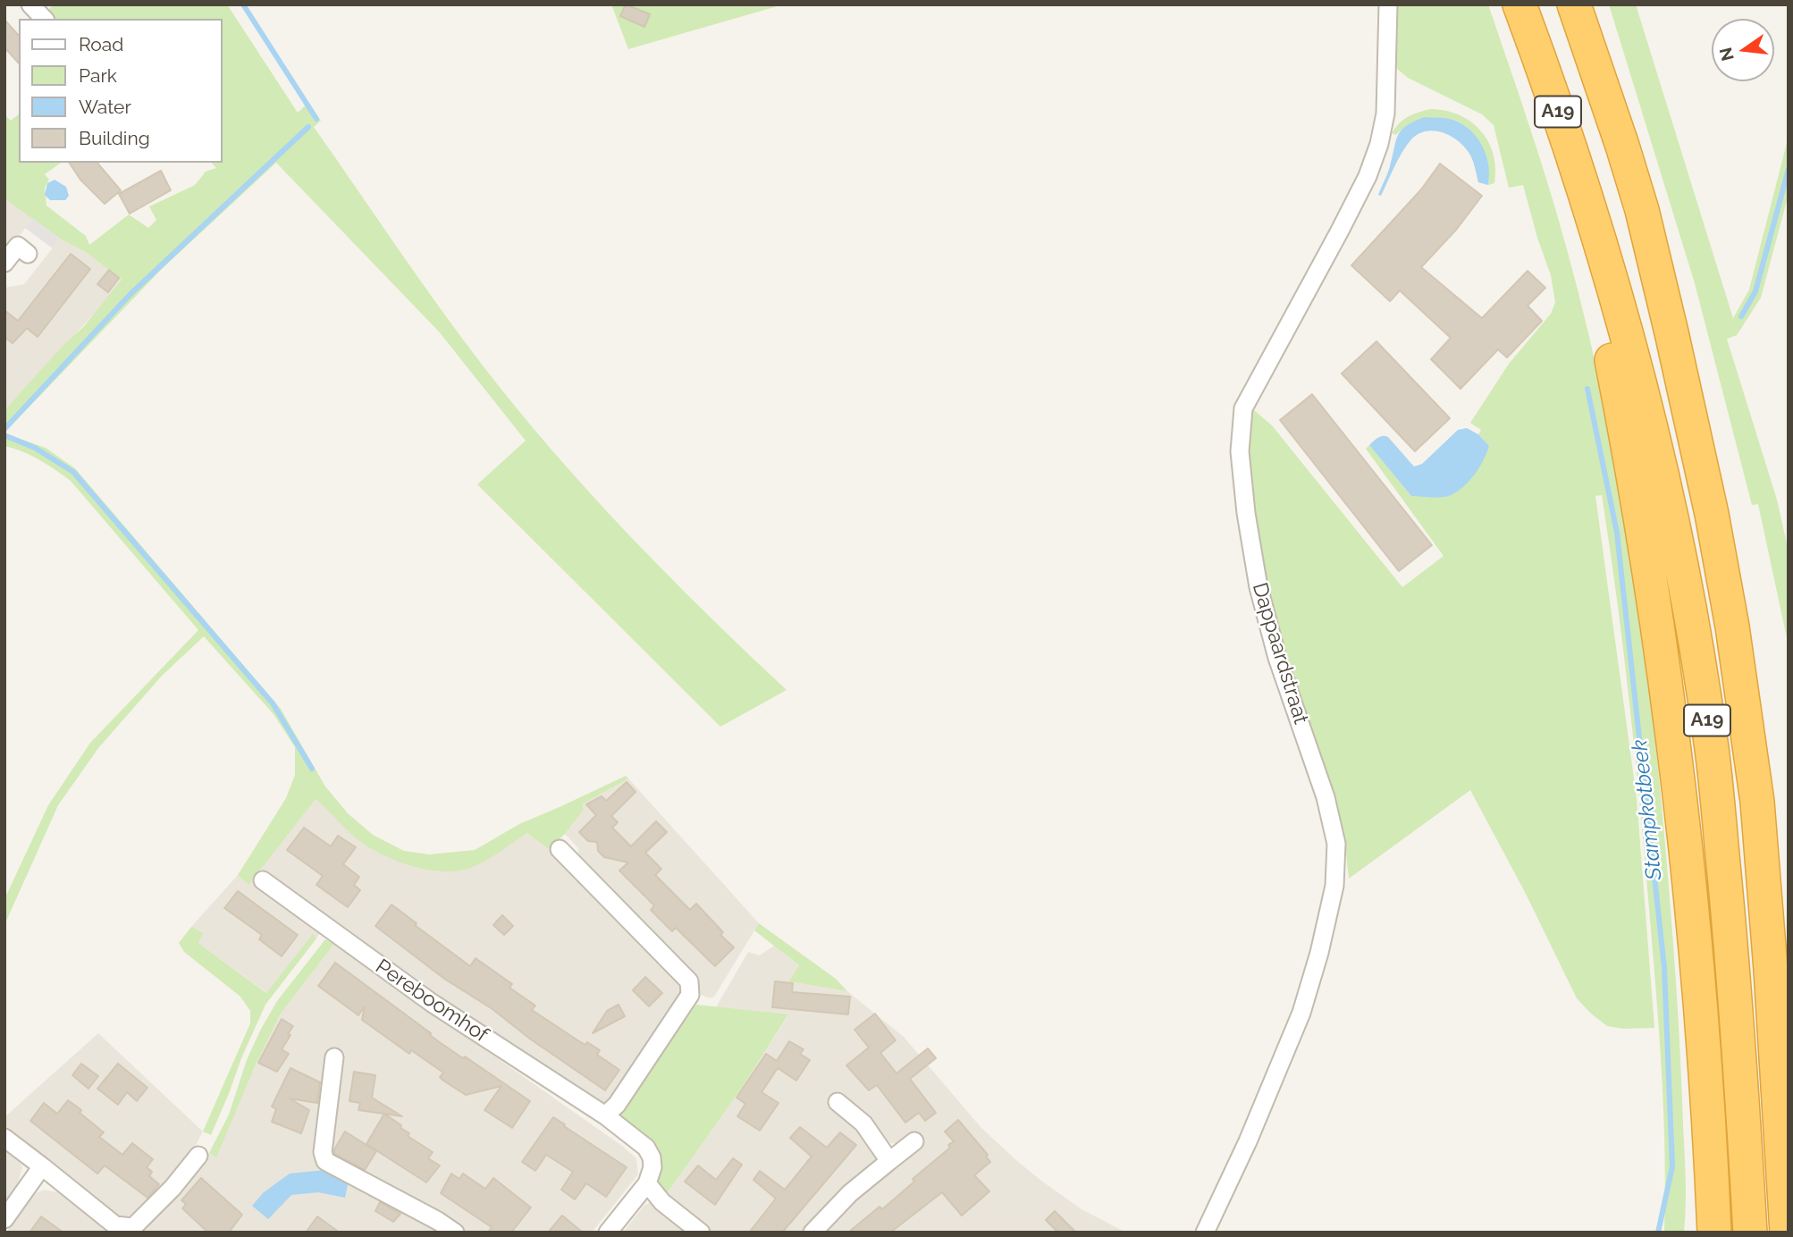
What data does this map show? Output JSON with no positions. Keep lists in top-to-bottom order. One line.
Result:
{"streets":{"highway":["A19"],"street":["Dappaardstraat","Pereboomhof"]},"water":["Stampkotbeek"],"legend":["Road","Park","Water","Building"],"north":"left"}
